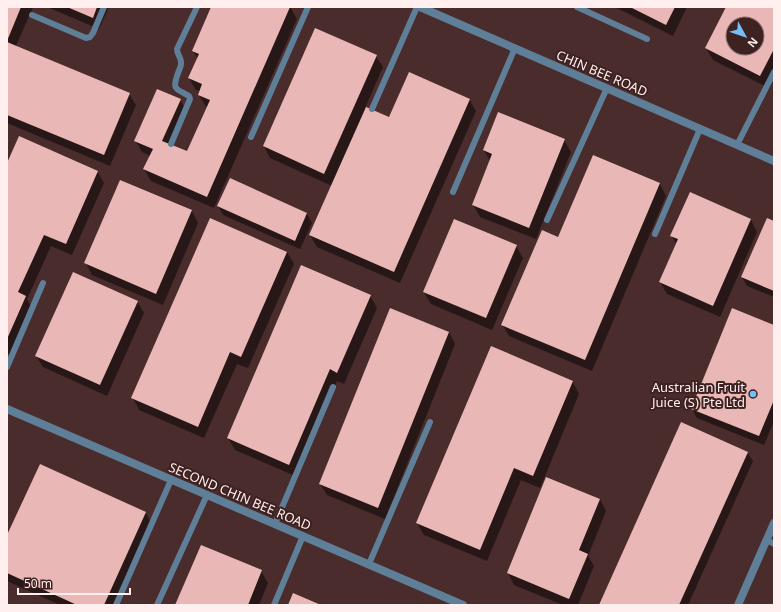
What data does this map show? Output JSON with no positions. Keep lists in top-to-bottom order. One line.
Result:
{"streets":{"street":["CHIN BEE ROAD","SECOND CHIN BEE ROAD"]},"places":["Australian Fruit Juice (S) Pte Ltd"],"scale_bar":"50 m","north":"bottom right"}
